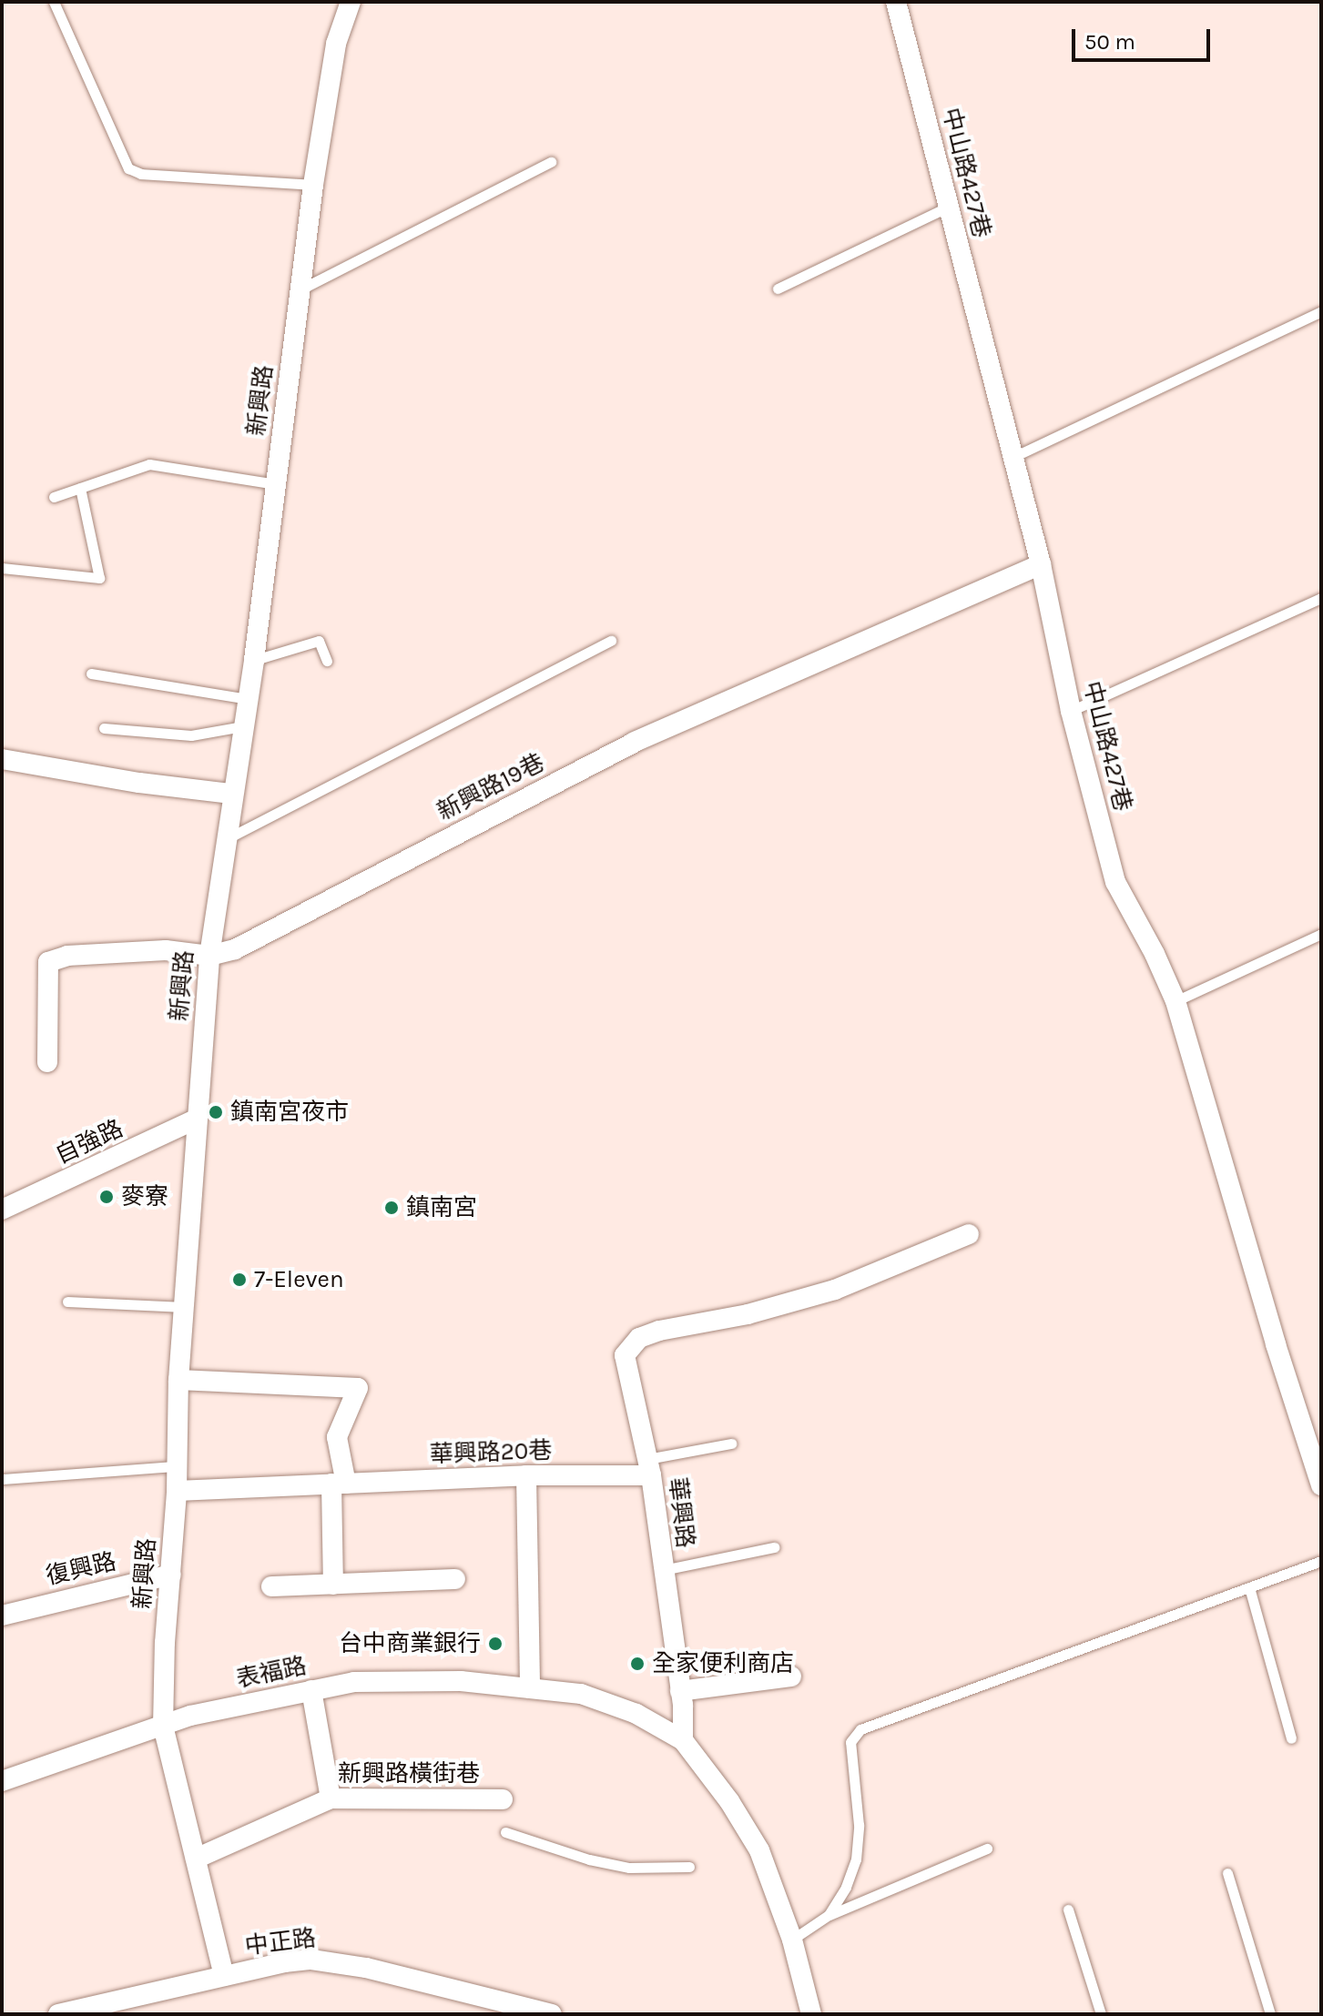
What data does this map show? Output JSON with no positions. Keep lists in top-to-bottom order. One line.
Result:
{"streets":{"street":["中山路427巷","新興路","新興路19巷","自強路","華興路20巷","華興路","復興路","表福路","新興路橫街巷","中正路"]},"crossings":[["中山路427巷","新興路19巷"],["新興路","新興路19巷"],["新興路","自強路"],["新興路","華興路20巷"],["新興路","復興路"],["新興路","表福路"],["新興路","新興路橫街巷"],["新興路","中正路"],["華興路20巷","華興路"],["華興路","表福路"]],"places":["鎮南宮夜市","麥寮","鎮南宮","7-Eleven","台中商業銀行","全家便利商店"],"scale_bar":"50 m"}
